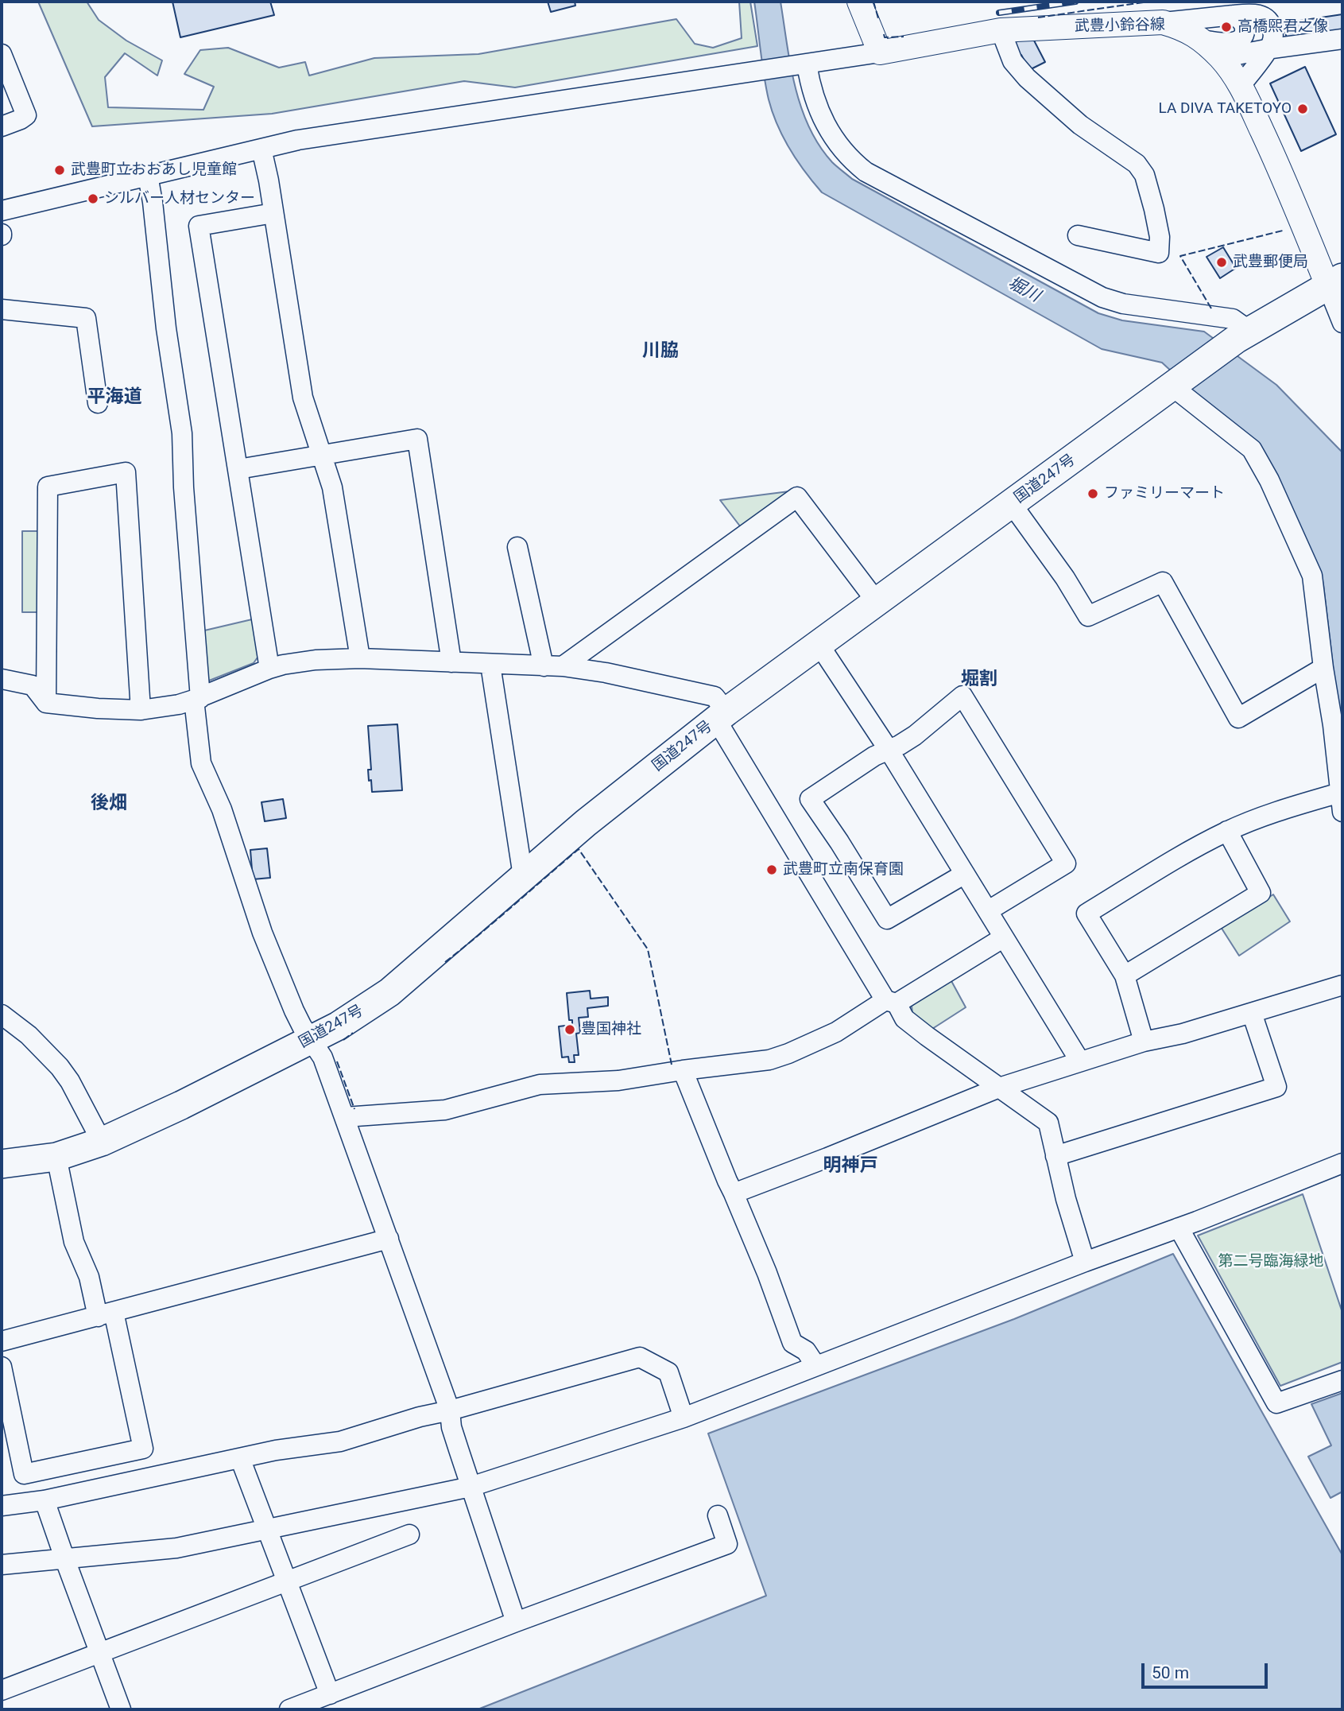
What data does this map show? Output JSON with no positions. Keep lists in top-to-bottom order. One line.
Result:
{"streets":{"highway":["国道247号"],"main road":["武豊小鈴谷線"]},"crossings":[["武豊小鈴谷線","国道247号"]],"districts":["川脇","平海道","堀割","後畑","明神戸"],"water":["堀川"],"parks":["第二号臨海緑地"],"places":["高橋煕君之像","LA DIVA TAKETOYO","武豊町立おおあし児童館","シルバー人材センター","武豊郵便局","ファミリーマート","武豊町立南保育園","豊国神社"],"scale_bar":"50 m"}
